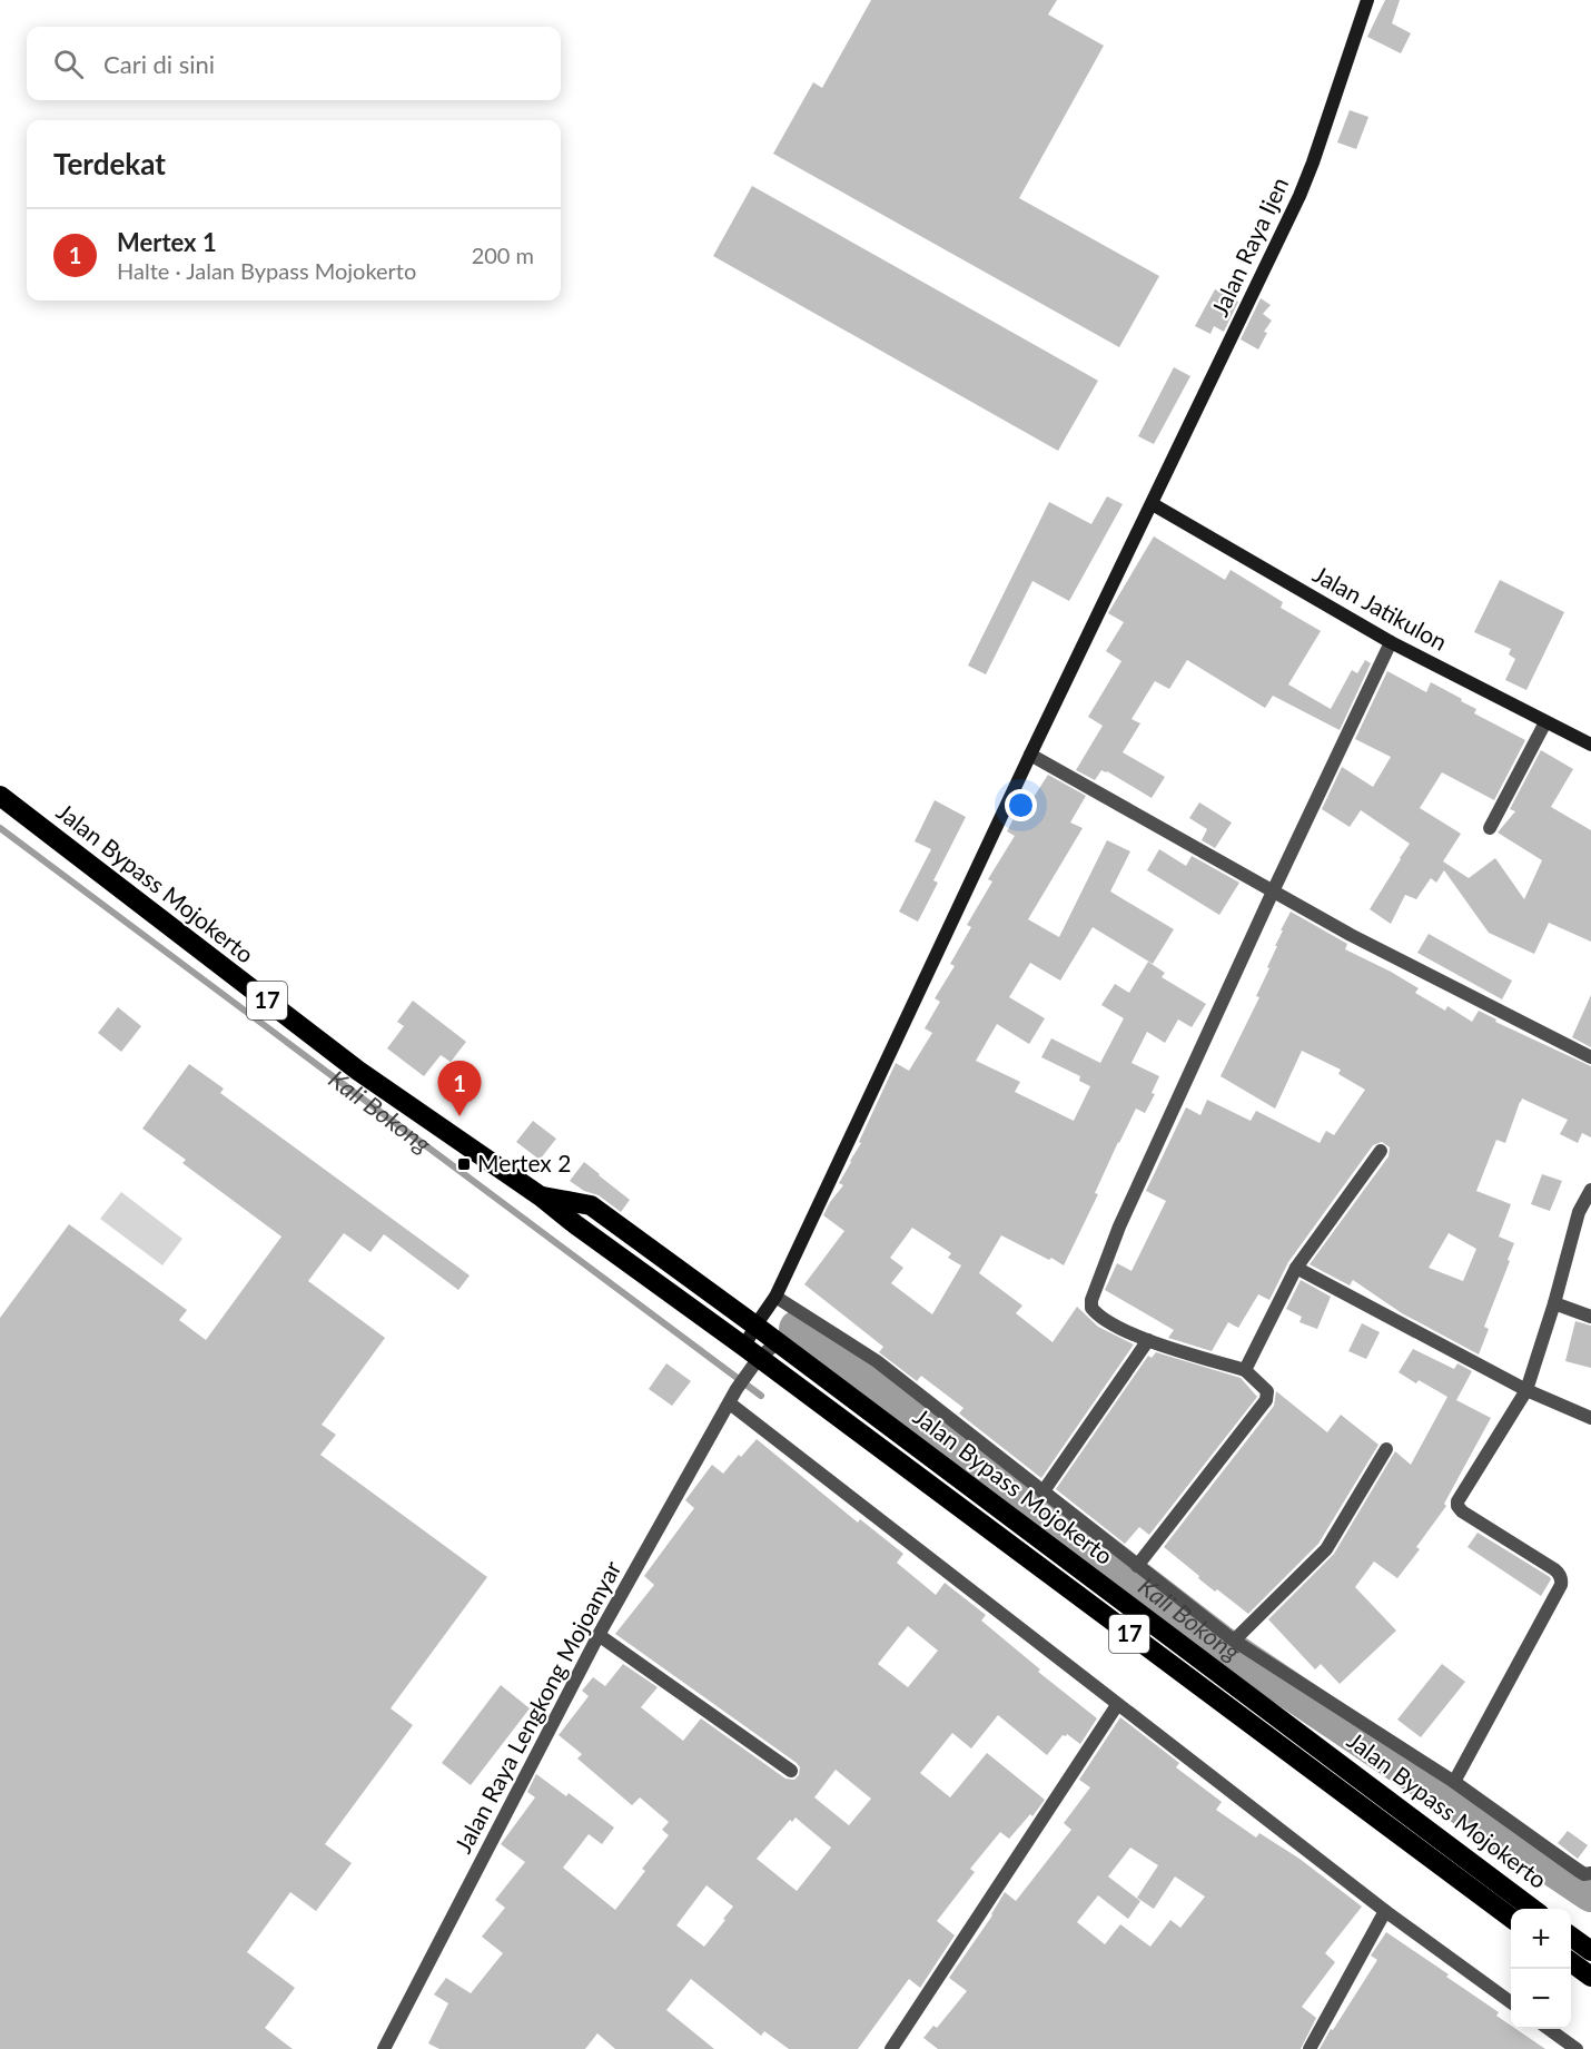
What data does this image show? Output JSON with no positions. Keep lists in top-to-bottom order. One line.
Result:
{"streets":{"highway":["Jalan Bypass Mojokerto","17"],"main road":["Jalan Raya Ijen","Jalan Jatikulon"],"street":["Jalan Raya Lengkong Mojoanyar"]},"crossings":[["Jalan Raya Ijen","Jalan Jatikulon"],["Jalan Raya Ijen","Jalan Bypass Mojokerto"],["Jalan Raya Ijen","Jalan Raya Lengkong Mojoanyar"],["Jalan Bypass Mojokerto","Jalan Raya Lengkong Mojoanyar"]],"water":["Kali Bokong"],"places":{"transit":["Mertex 2"]},"page":{"search":"Cari di sini","heading":"Terdekat","list":[{"mark":"1","name":"Mertex 1","note":"Halte · Jalan Bypass Mojokerto","value":"200 m"}],"pins":"1","map_buttons":["+","−"]}}
